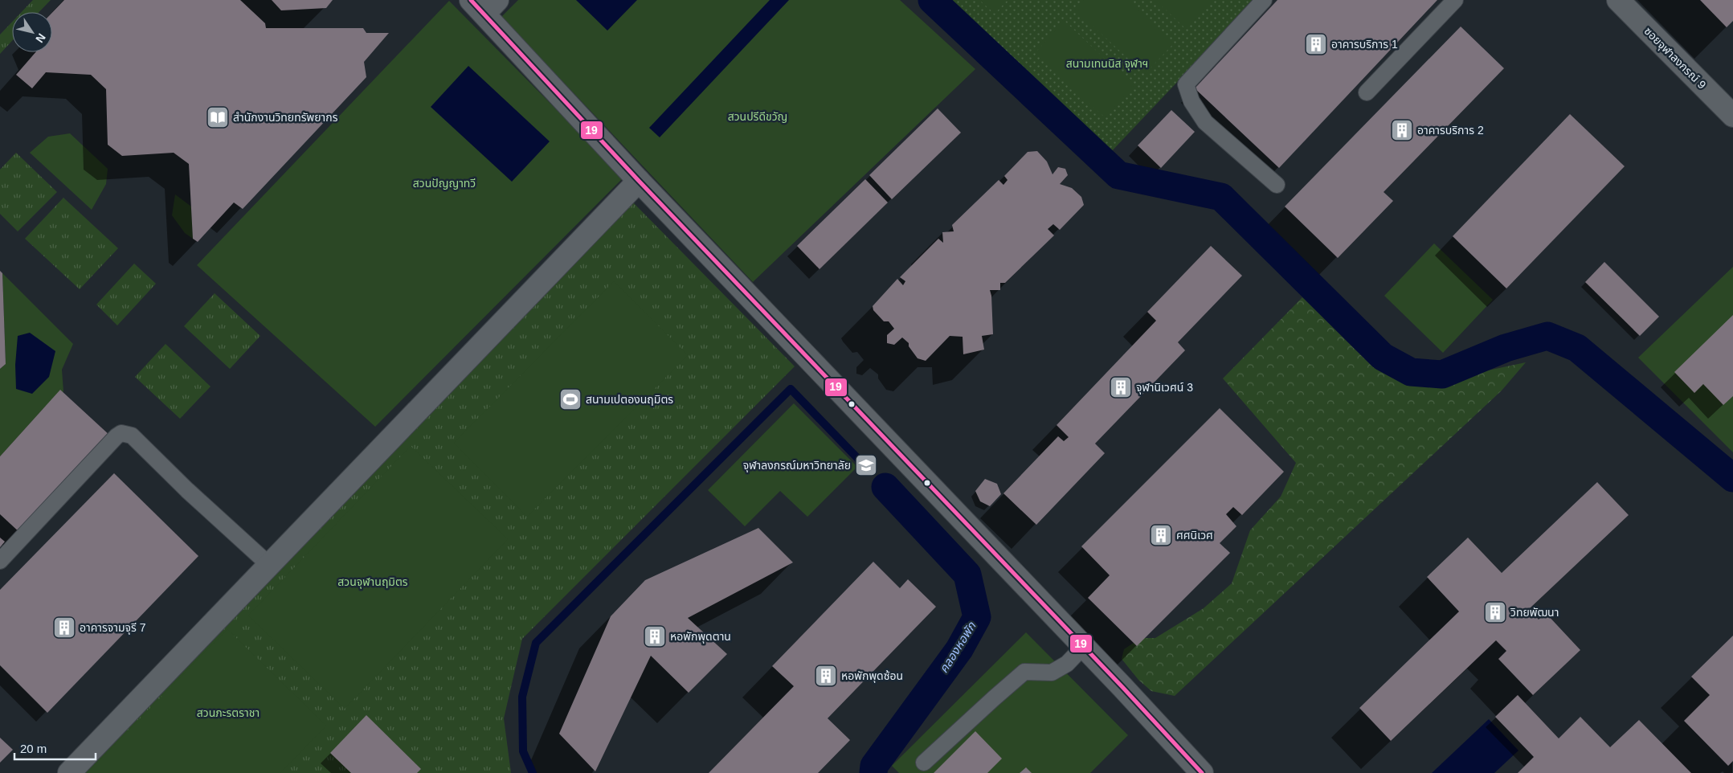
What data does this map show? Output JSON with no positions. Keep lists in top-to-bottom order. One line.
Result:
{"streets":{"street":["ซอยจุฬาลงกรณ์ 9"]},"water":["คลองหอพัก"],"parks":["สนามเทนนิส จุฬาฯ","สวนปรีดีขวัญ","สวนปัญญาทวี","สวนจุฬานฤมิตร","สวนภะรตราชา"],"places":{"building":["อาคารบริการ 1","อาคารบริการ 2","จุฬานิเวศน์ 3","ศศนิเวศ","วิทยพัฒนา","อาคารจามจุรี 7","หอพักพุดตาน","หอพักพุดซ้อน"],"library":["สำนักงานวิทยทรัพยากร"],"sports":["สนามเปตองนฤมิตร"],"school or university":["จุฬาลงกรณ์มหาวิทยาลัย"]},"lines":["transit line 19"],"scale_bar":"20 m","north":"bottom right"}
